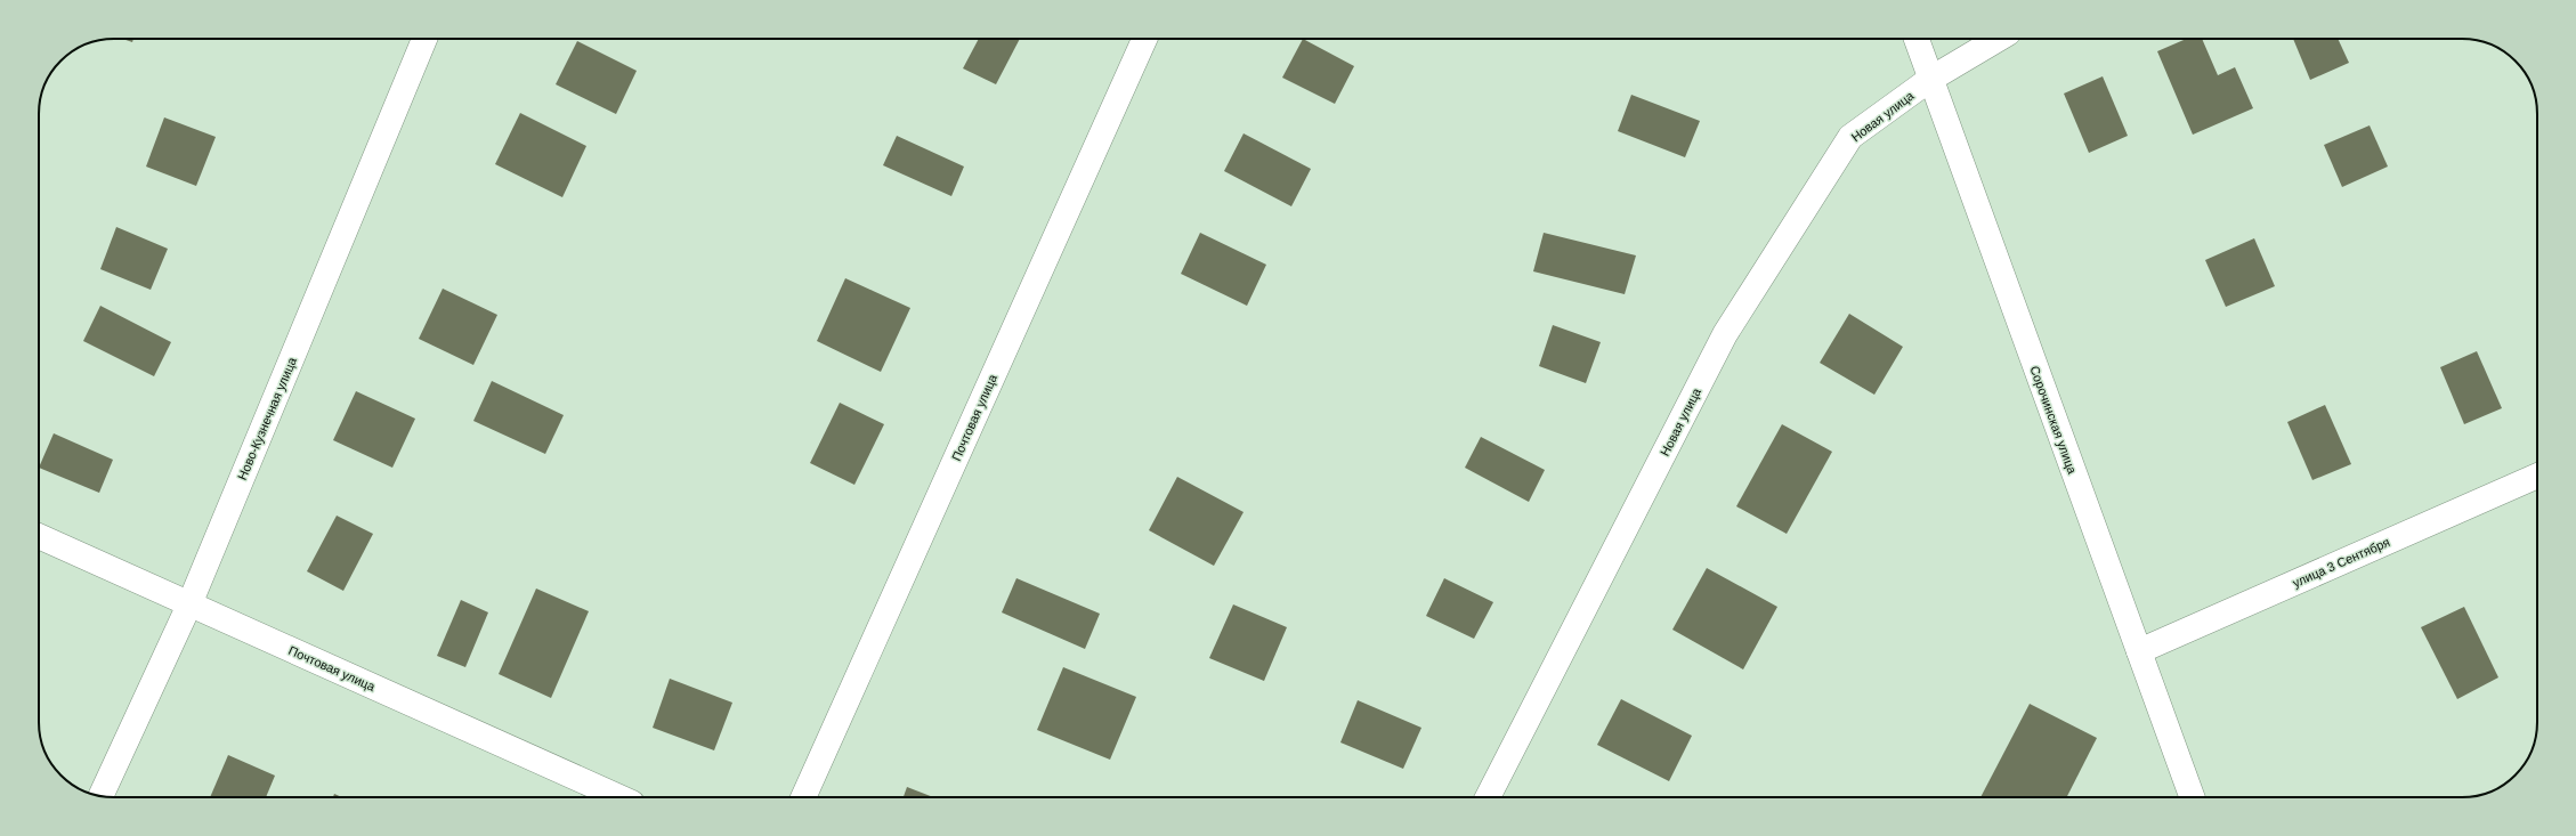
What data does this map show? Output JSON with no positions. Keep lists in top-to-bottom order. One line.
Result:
{"streets":{"street":["Новая улица","Почтовая улица","Ново-Кузнечная улица","Сорочинская улица","улица 3 Сентября"]},"crossings":[["Новая улица","Сорочинская улица"],["Почтовая улица","Ново-Кузнечная улица"],["Сорочинская улица","улица 3 Сентября"]]}
